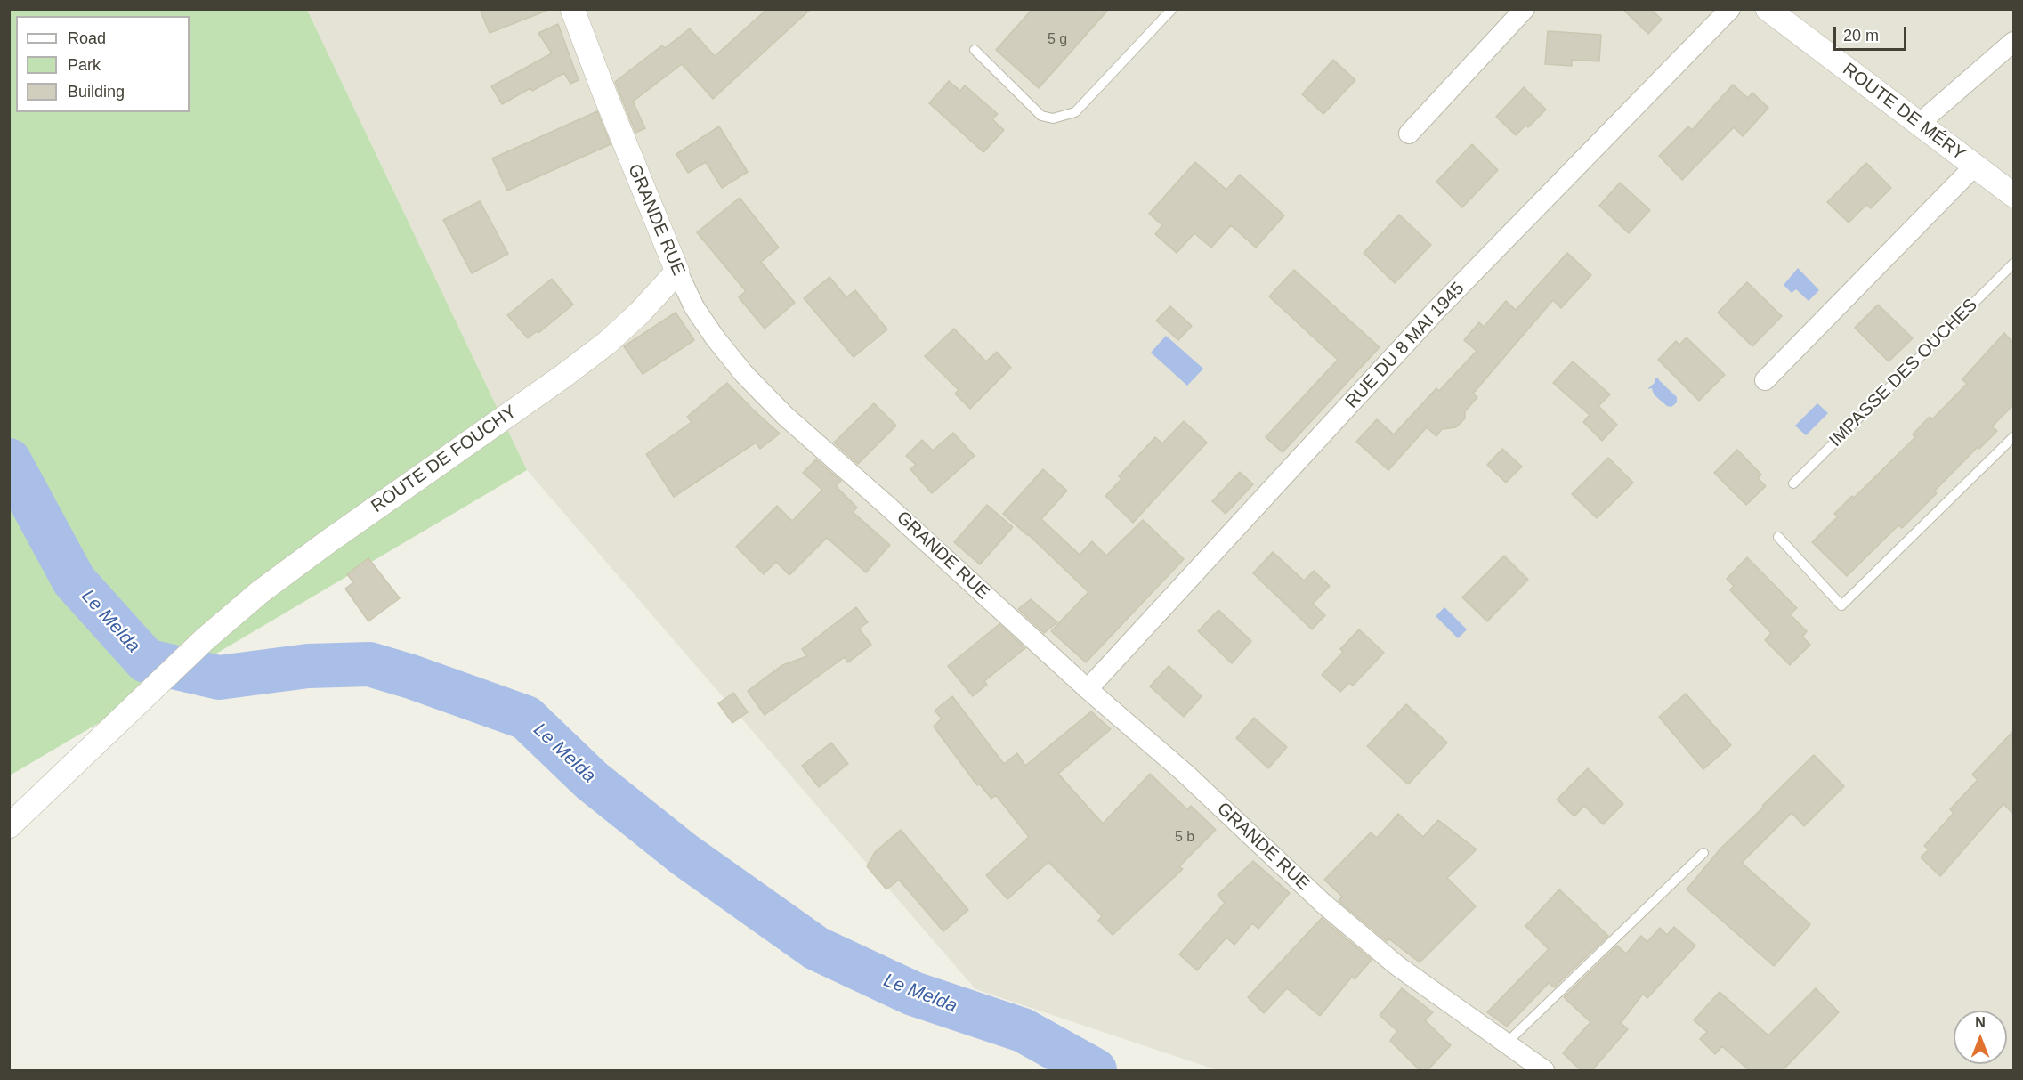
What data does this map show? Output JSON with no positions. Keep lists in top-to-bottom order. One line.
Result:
{"streets":{"street":["ROUTE DE MÉRY","GRANDE RUE","RUE DU 8 MAI 1945","ROUTE DE FOUCHY"],"lane":["IMPASSE DES OUCHES"]},"crossings":[["GRANDE RUE","RUE DU 8 MAI 1945"],["GRANDE RUE","ROUTE DE FOUCHY"]],"water":["Le Melda"],"house_numbers":["5 g","5 b"],"legend":["Road","Park","Building"],"scale_bar":"20 m","north":"top"}
